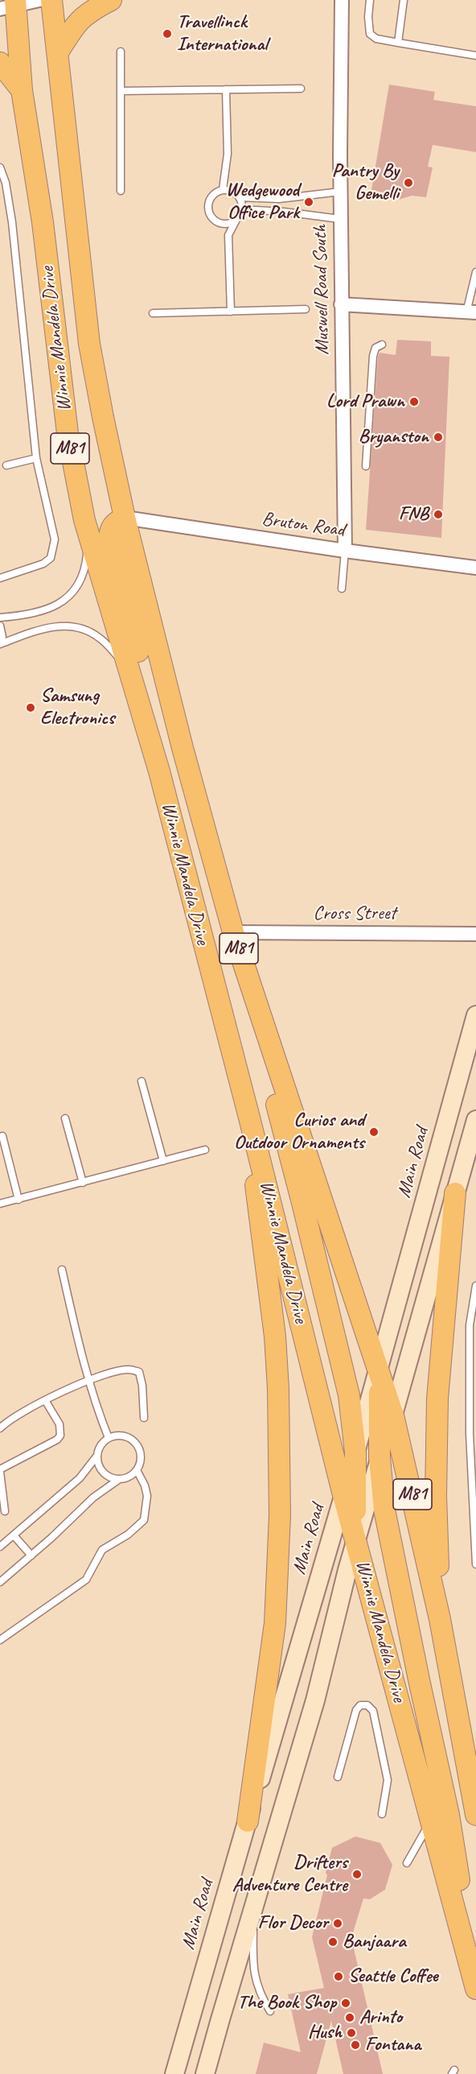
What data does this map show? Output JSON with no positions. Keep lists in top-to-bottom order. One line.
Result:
{"streets":{"main road":["Winnie Mandela Drive","M81","Main Road"],"street":["Muswell Road South","Bruton Road","Cross Street"]},"crossings":[["Muswell Road South","Bruton Road"],["Winnie Mandela Drive","Bruton Road"],["Winnie Mandela Drive","Cross Street"],["Winnie Mandela Drive","Main Road"]],"places":["Travellinck International","Pantry By Gemelli","Wedgewood Office Park","Lord Prawn","Bryanston","FNB","Samsung Electronics","Curios and Outdoor Ornaments","Drifters Adventure Centre","Flor Decor","Banjaara","Seattle Coffee","The Book Shop","Arinto","Hush","Fontana"]}
